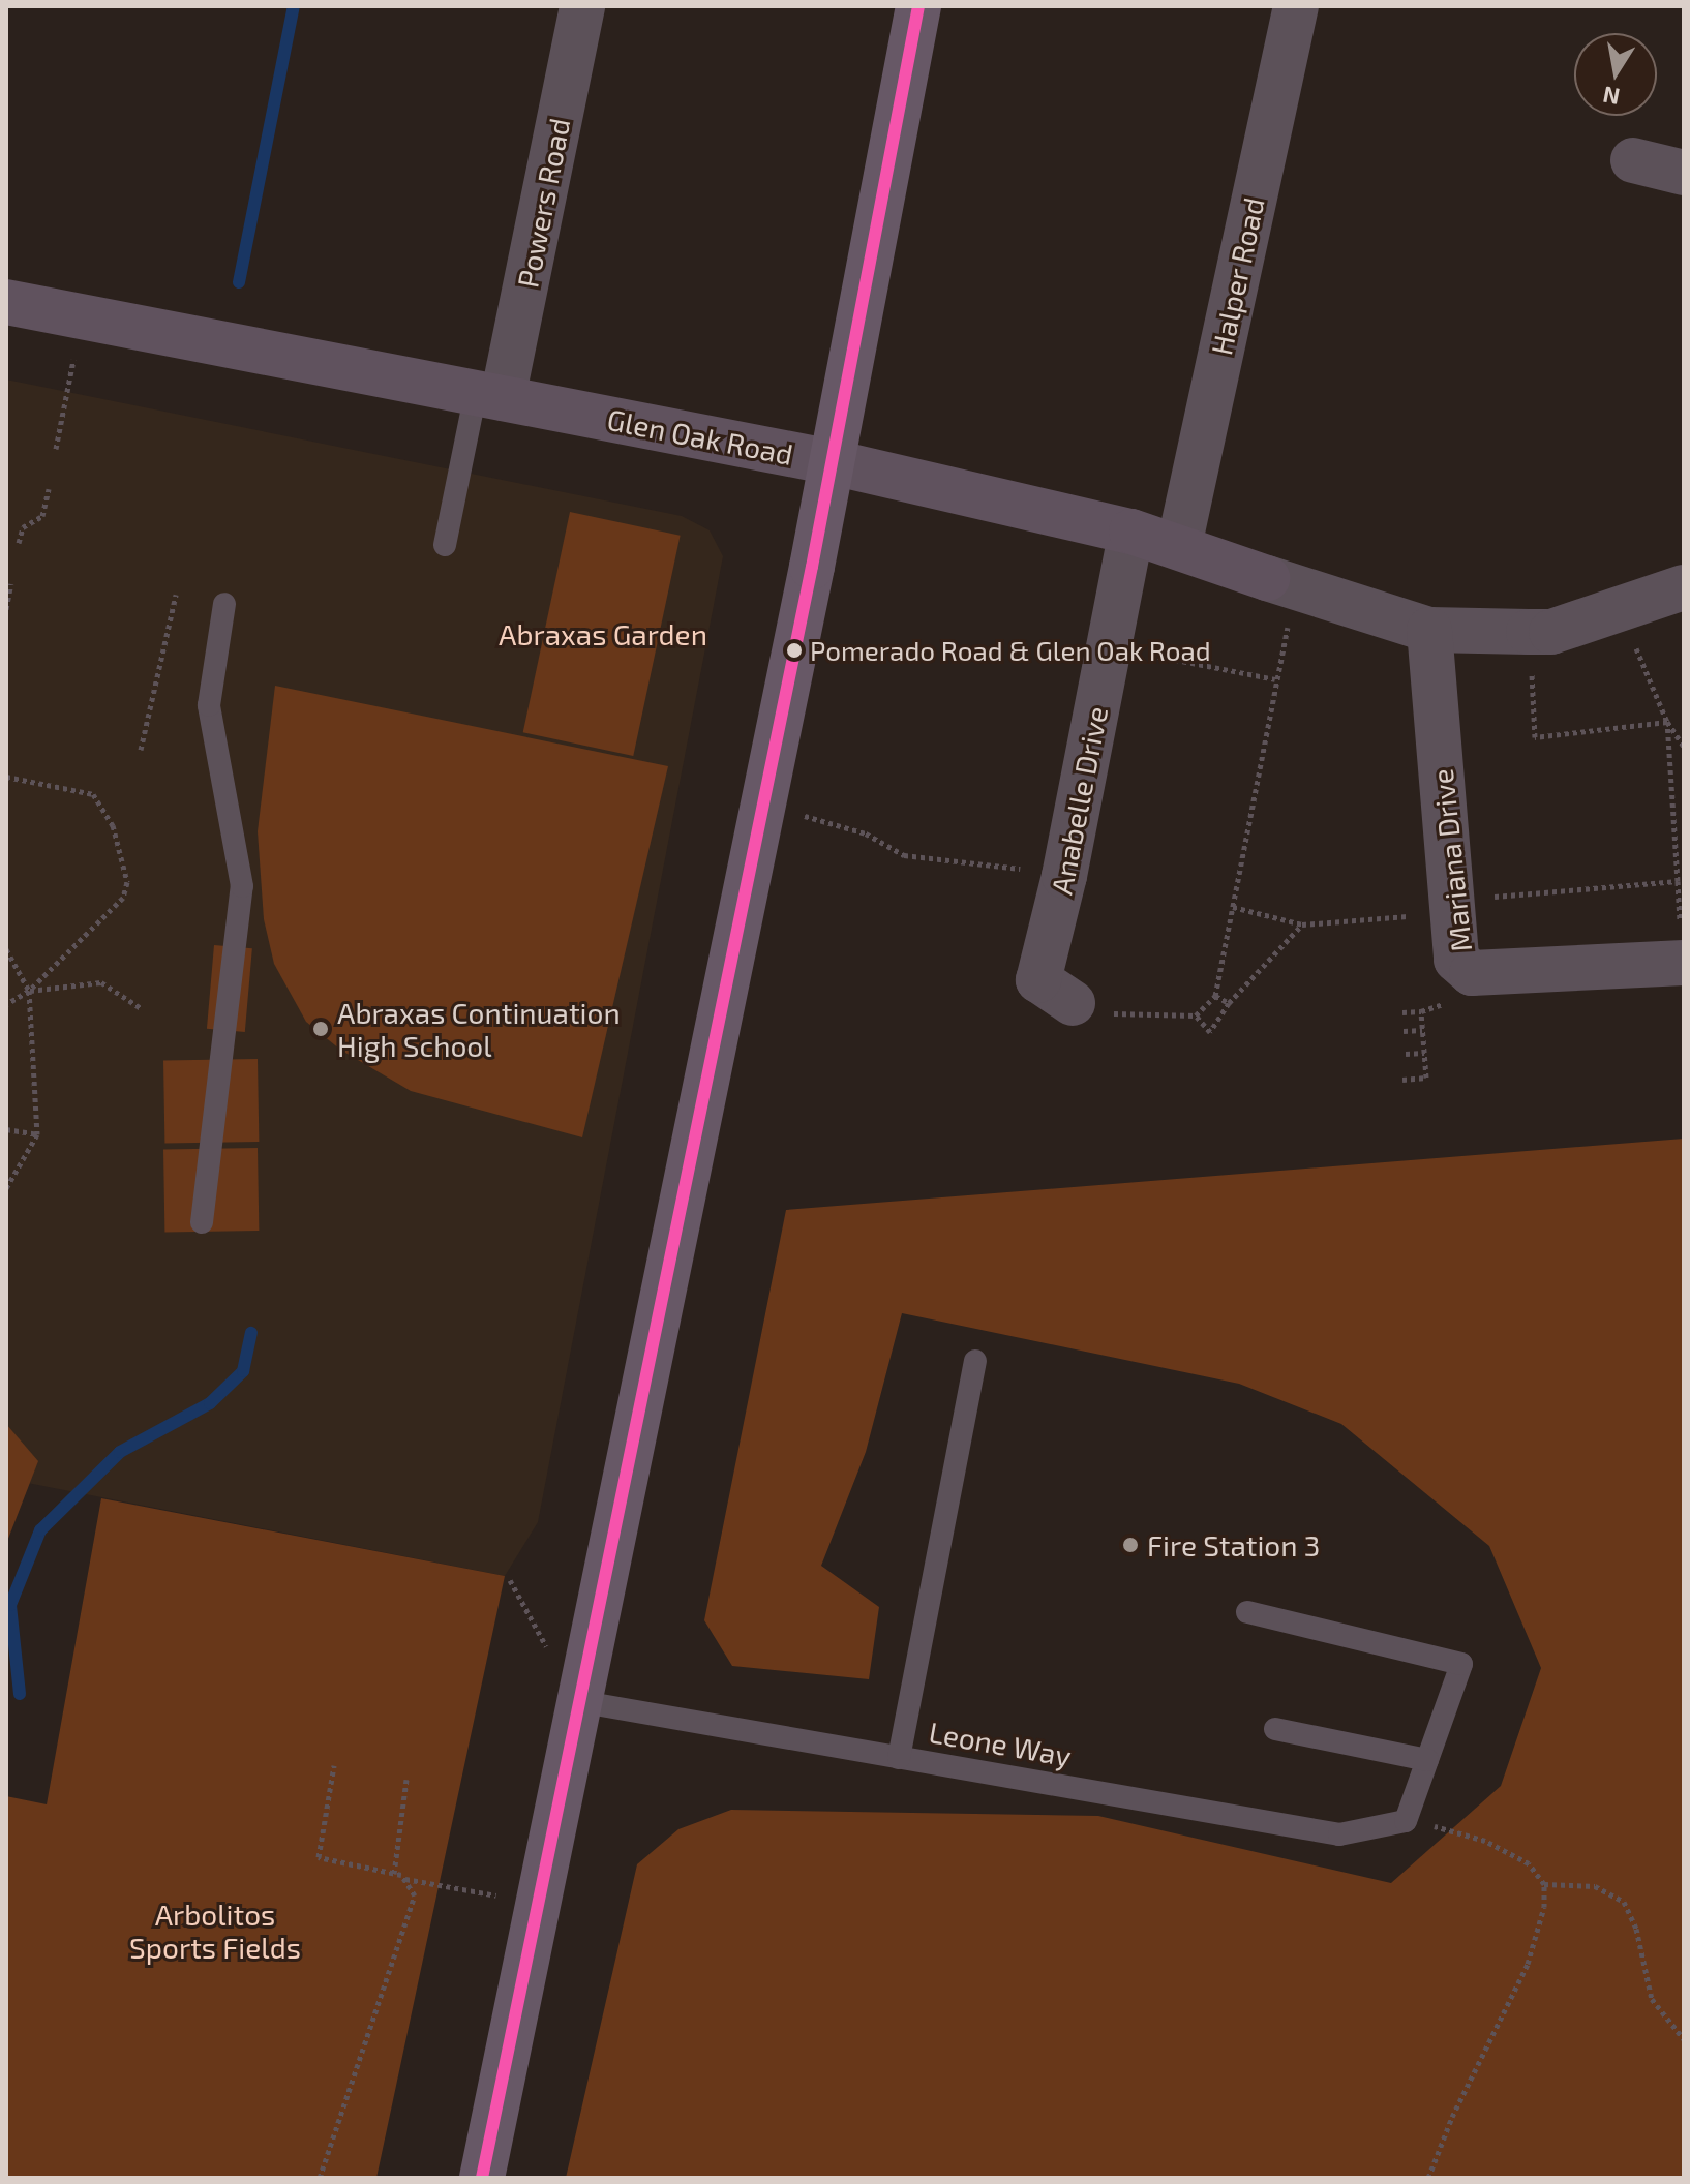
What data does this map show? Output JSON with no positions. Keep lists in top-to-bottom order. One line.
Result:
{"streets":{"street":["Powers Road","Halper Road","Glen Oak Road","Anabelle Drive","Mariana Drive"],"lane":["Leone Way"]},"crossings":[["Powers Road","Glen Oak Road"],["Halper Road","Glen Oak Road"],["Glen Oak Road","Anabelle Drive"],["Glen Oak Road","Mariana Drive"]],"parks":["Abraxas Garden","Arbolitos Sports Fields"],"places":["Pomerado Road & Glen Oak Road","Abraxas Continuation High School","Fire Station 3"],"north":"bottom"}
